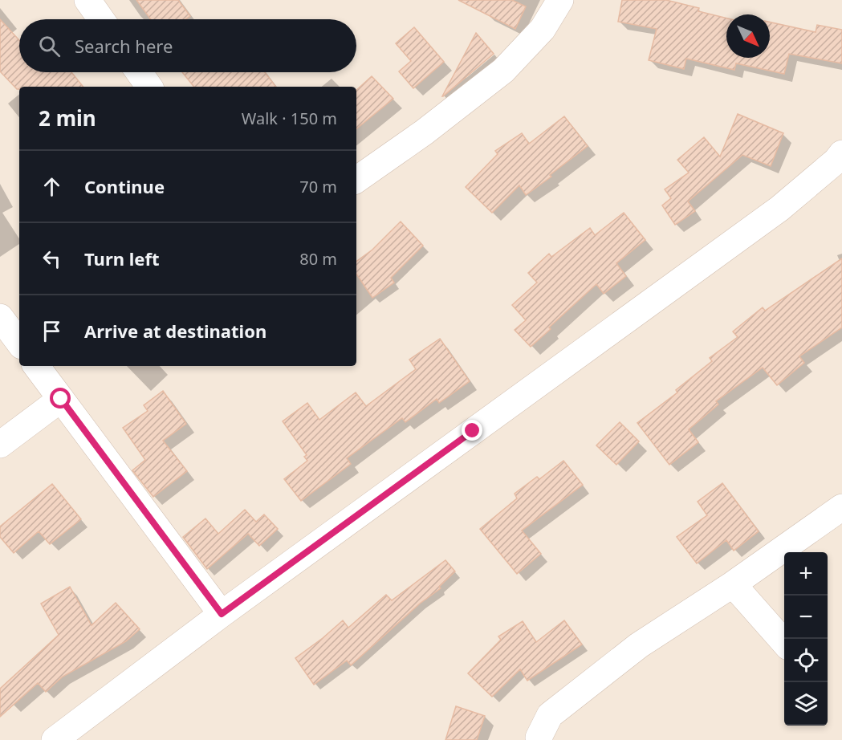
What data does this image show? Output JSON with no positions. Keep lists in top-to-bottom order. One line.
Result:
{"north":"bottom right","page":{"search":"Search here","heading":["2 min","Walk · 150 m"],"list":[["Continue","70 m"],["Turn left","80 m"],"Arrive at destination"],"map_buttons":["+","−"]}}
